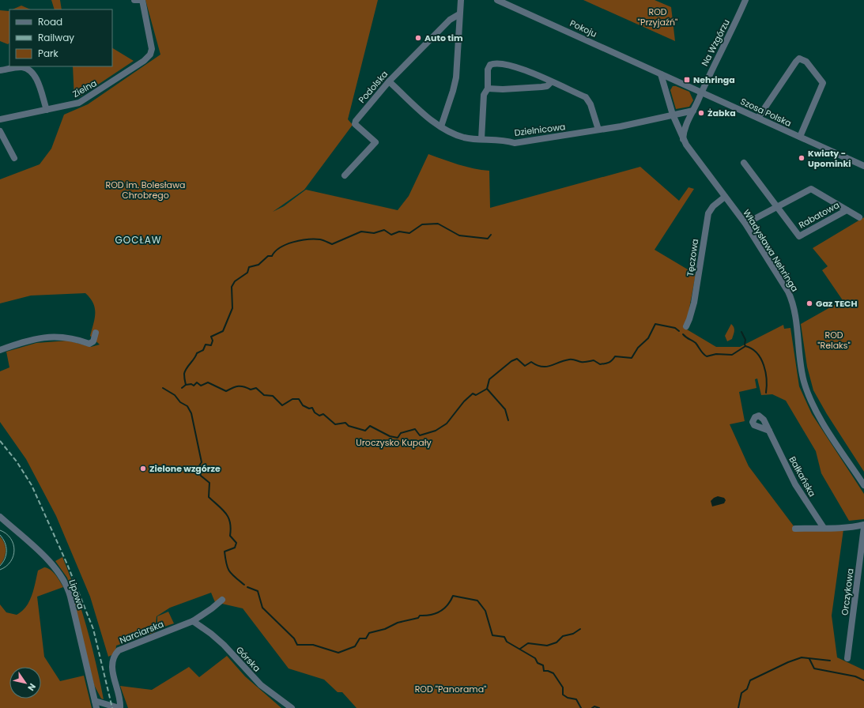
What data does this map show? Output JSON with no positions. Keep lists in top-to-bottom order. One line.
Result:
{"streets":{"street":["Pokoju","Na Wzgórzu","Podolska","Zielna","Szosa Polska","Dzielnicowa","Rabatowa","Władysława Nehringa","Tęczowa","Bałkańska","Orczykowa","Lipowa","Narciarska","Górska"]},"crossings":[["Pokoju","Szosa Polska"],["Pokoju","Władysława Nehringa"],["Na Wzgórzu","Szosa Polska"],["Podolska","Dzielnicowa"],["Szosa Polska","Władysława Nehringa"],["Dzielnicowa","Władysława Nehringa"],["Władysława Nehringa","Tęczowa"],["Narciarska","Górska"]],"districts":["GOCŁAW"],"parks":["ROD \"Przyjaźń\"","ROD im. Bolesława Chrobrego","ROD \"Relaks\"","Uroczysko Kupały","ROD \"Panorama\""],"places":{"other":["Auto tim","Żabka","Kwiaty - Upominki","Gaz TECH","Zielone wzgórze"],"transit":["Nehringa"]},"legend":["Road","Railway","Park"],"north":"bottom right"}
